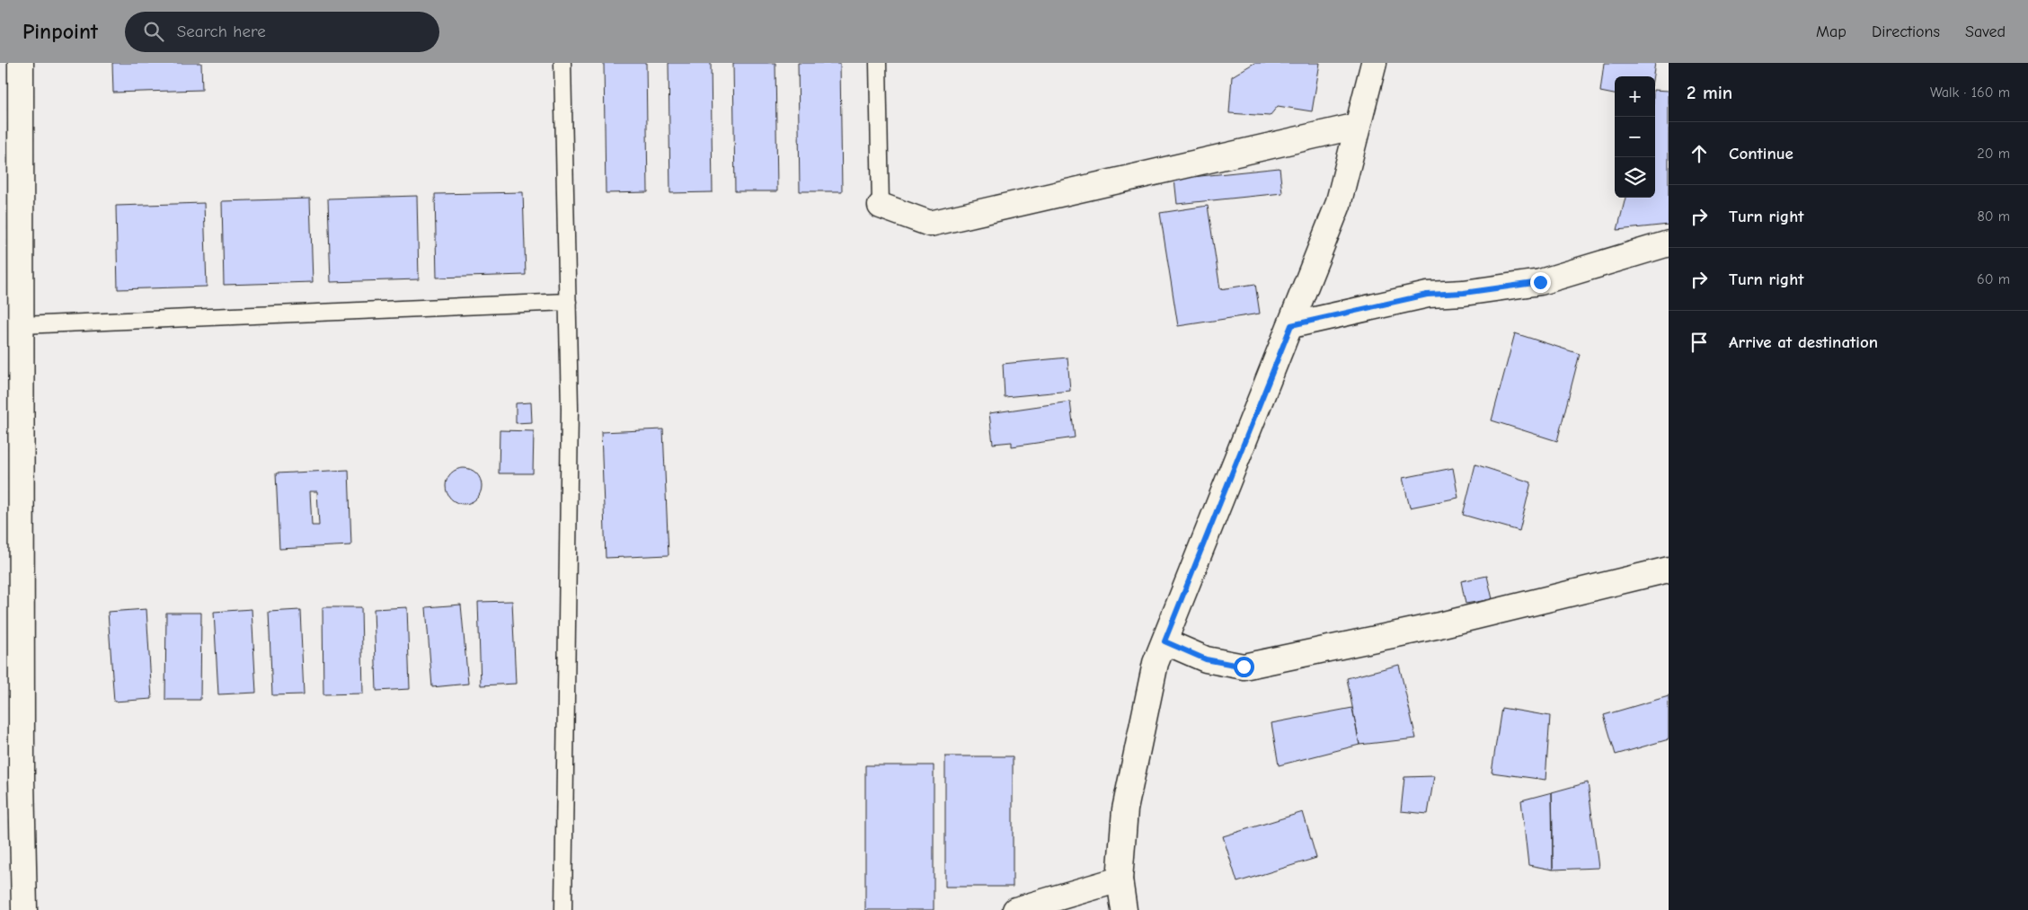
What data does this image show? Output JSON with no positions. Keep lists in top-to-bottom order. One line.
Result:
{"page":{"header":"Pinpoint","search":"Search here","nav":["Map","Directions","Saved"],"heading":["2 min","Walk · 160 m"],"map_buttons":["+","−"],"list":[["Continue","20 m"],["Turn right","80 m"],["Turn right","60 m"],"Arrive at destination"]}}
